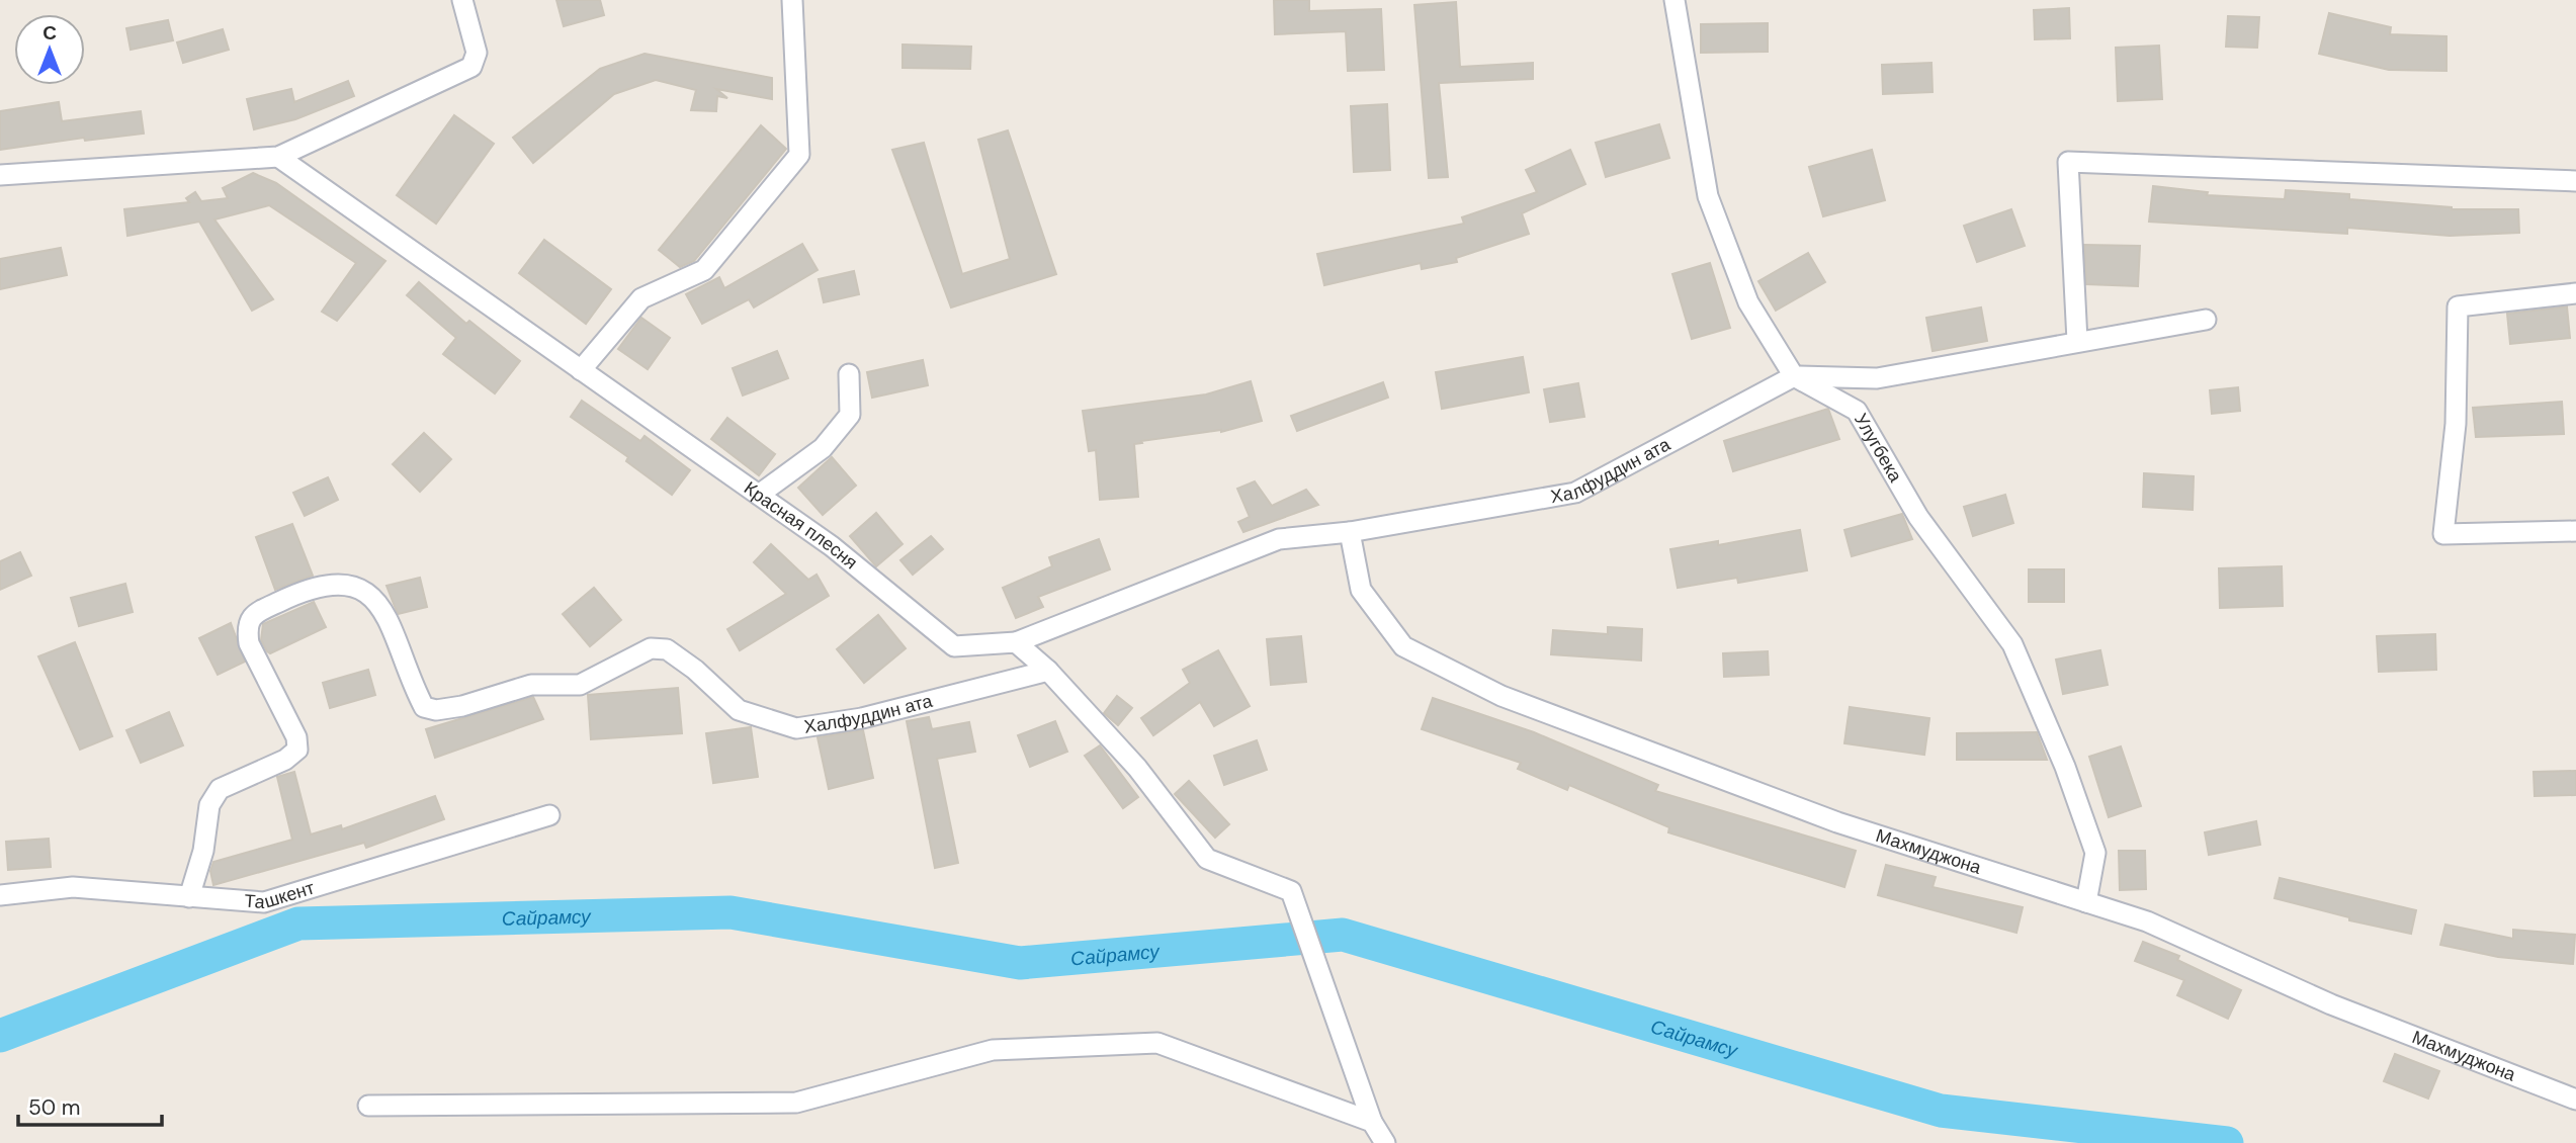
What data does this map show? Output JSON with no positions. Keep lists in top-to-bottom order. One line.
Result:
{"streets":{"street":["Улугбека","Халфуддин ата","Красная плесня","Махмуджона","Ташкент"]},"crossings":[["Улугбека","Халфуддин ата"],["Улугбека","Махмуджона"],["Халфуддин ата","Красная плесня"],["Халфуддин ата","Махмуджона"],["Халфуддин ата","Ташкент"]],"water":["Сайрамсу"],"scale_bar":"50 m","north":"top"}
